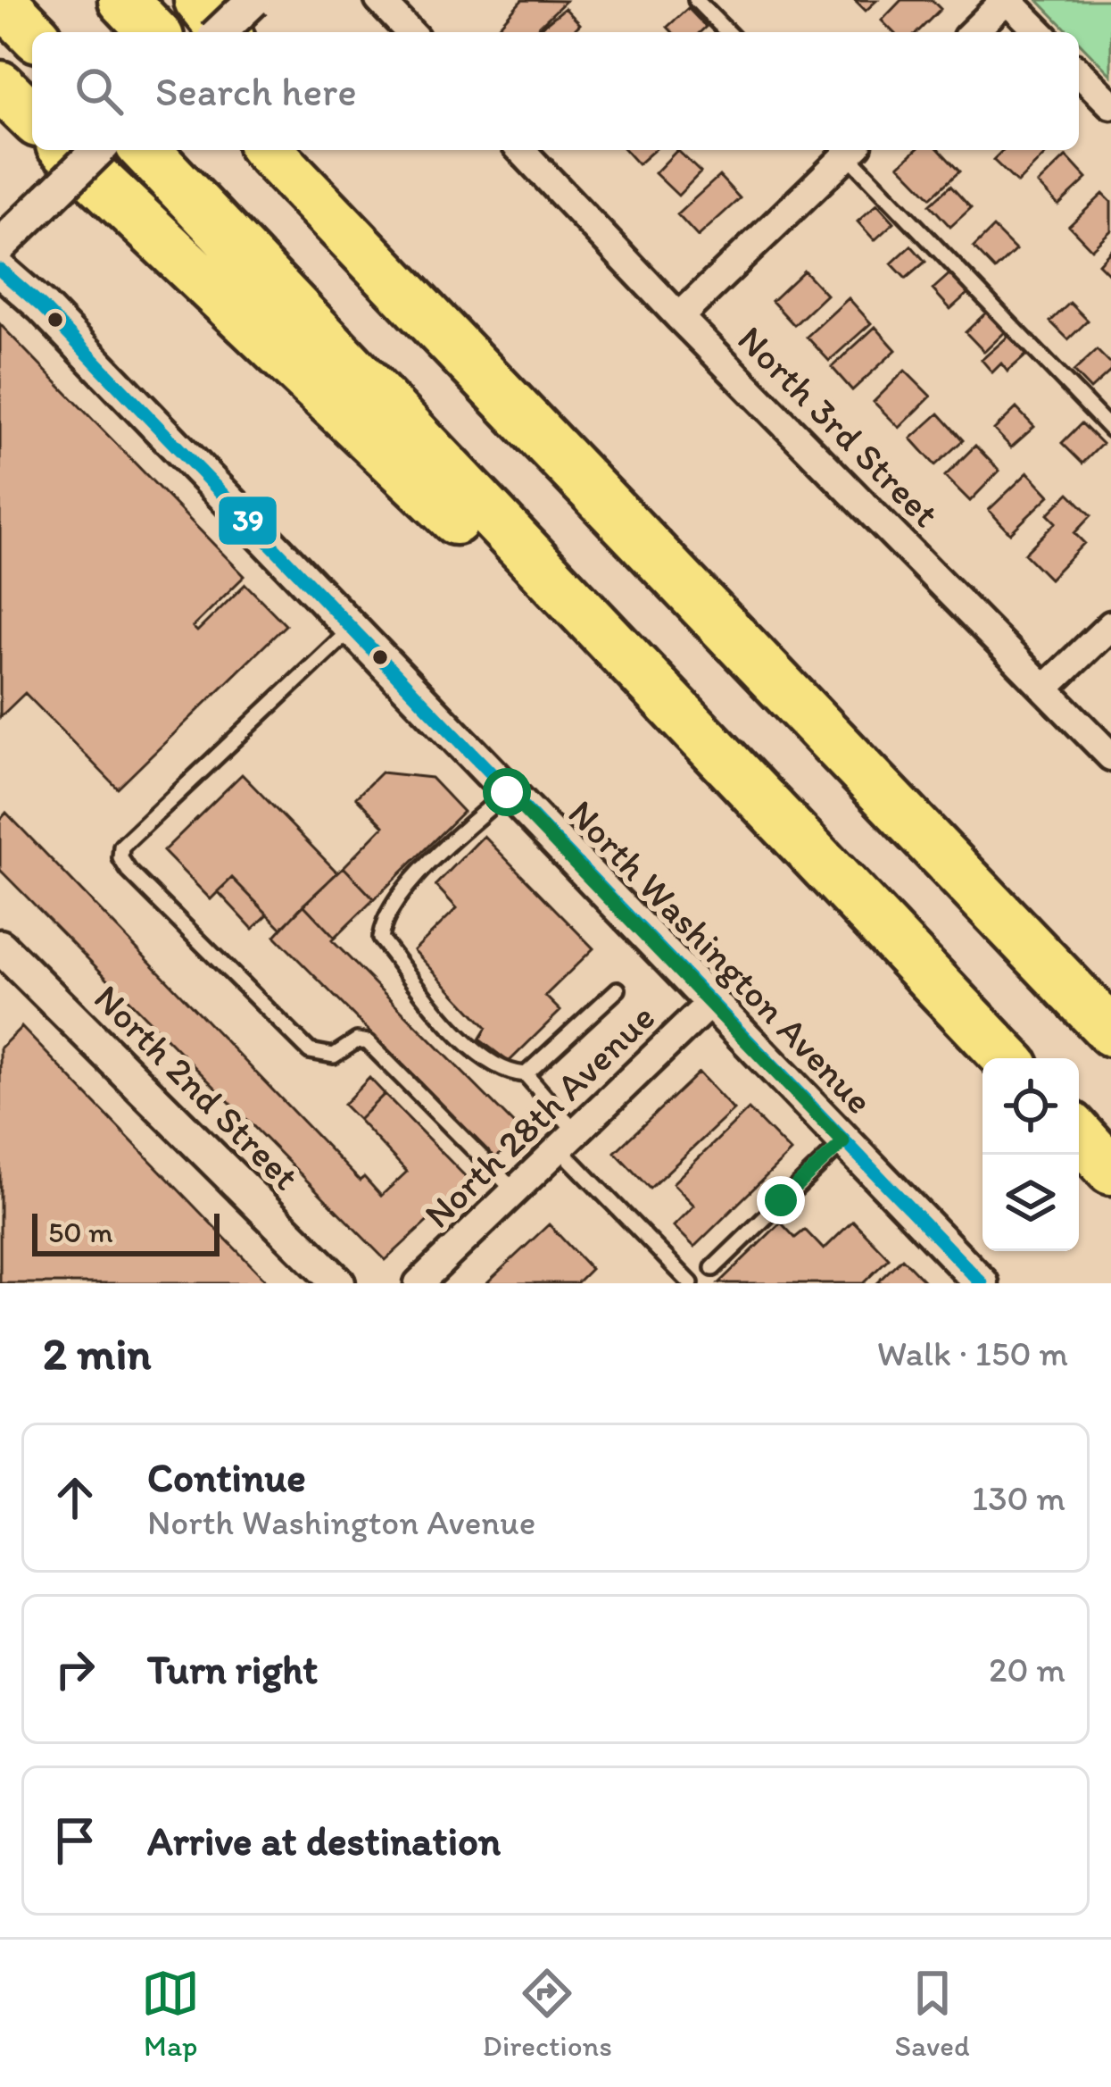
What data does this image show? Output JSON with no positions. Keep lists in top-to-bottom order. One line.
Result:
{"streets":{"street":["North 3rd Street","North Washington Avenue","North 2nd Street","North 28th Avenue"]},"crossings":[["North Washington Avenue","North 28th Avenue"]],"lines":["transit line 39"],"scale_bar":"50 m","page":{"search":"Search here","scale":"50 m","heading":["2 min","Walk · 150 m"],"list":[["Continue","North Washington Avenue","130 m"],["Turn right","20 m"],"Arrive at destination"],"nav":["Map","Directions","Saved"]}}
